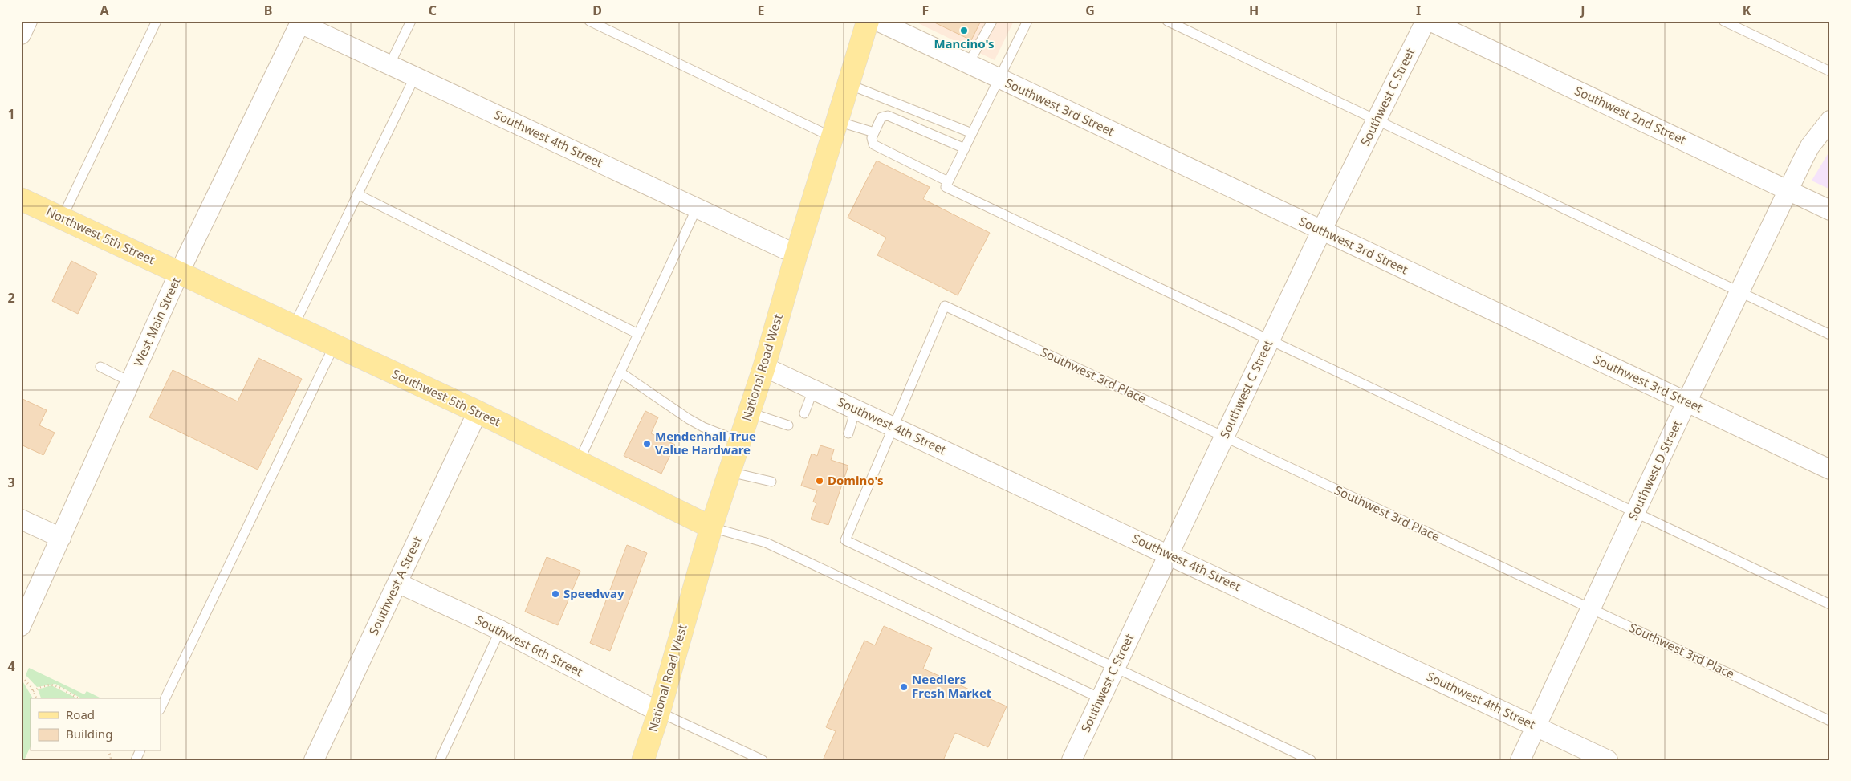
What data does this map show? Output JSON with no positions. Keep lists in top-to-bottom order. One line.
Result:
{"streets":{"main road":["Northwest 5th Street","National Road West","Southwest 5th Street"],"street":["Southwest C Street","Southwest 3rd Street","Southwest 2nd Street","Southwest 4th Street","West Main Street","Southwest D Street","Southwest A Street","Southwest 6th Street"],"lane":["Southwest 3rd Place"]},"crossings":[["Southwest C Street","Southwest 3rd Street"],["Southwest C Street","Southwest 4th Street"],["Southwest C Street","Southwest 3rd Place"],["Southwest 3rd Street","Southwest D Street"],["Southwest 2nd Street","Southwest D Street"],["Southwest 4th Street","West Main Street"],["Southwest 4th Street","National Road West"],["Southwest 4th Street","Southwest 3rd Place"],["Southwest 4th Street","Southwest D Street"],["Northwest 5th Street","West Main Street"],["Northwest 5th Street","Southwest 5th Street"],["West Main Street","Southwest 5th Street"],["National Road West","Southwest 5th Street"],["National Road West","Southwest 6th Street"],["Southwest 3rd Place","Southwest D Street"],["Southwest 5th Street","Southwest A Street"],["Southwest A Street","Southwest 6th Street"]],"places":["Mancino's","Mendenhall True Value Hardware","Domino's","Speedway","Needlers Fresh Market"],"legend":["Road","Building"],"grid":{"columns":["A","B","C","D","E","F","G","H","I","J","K"],"rows":["1","2","3","4"]}}
